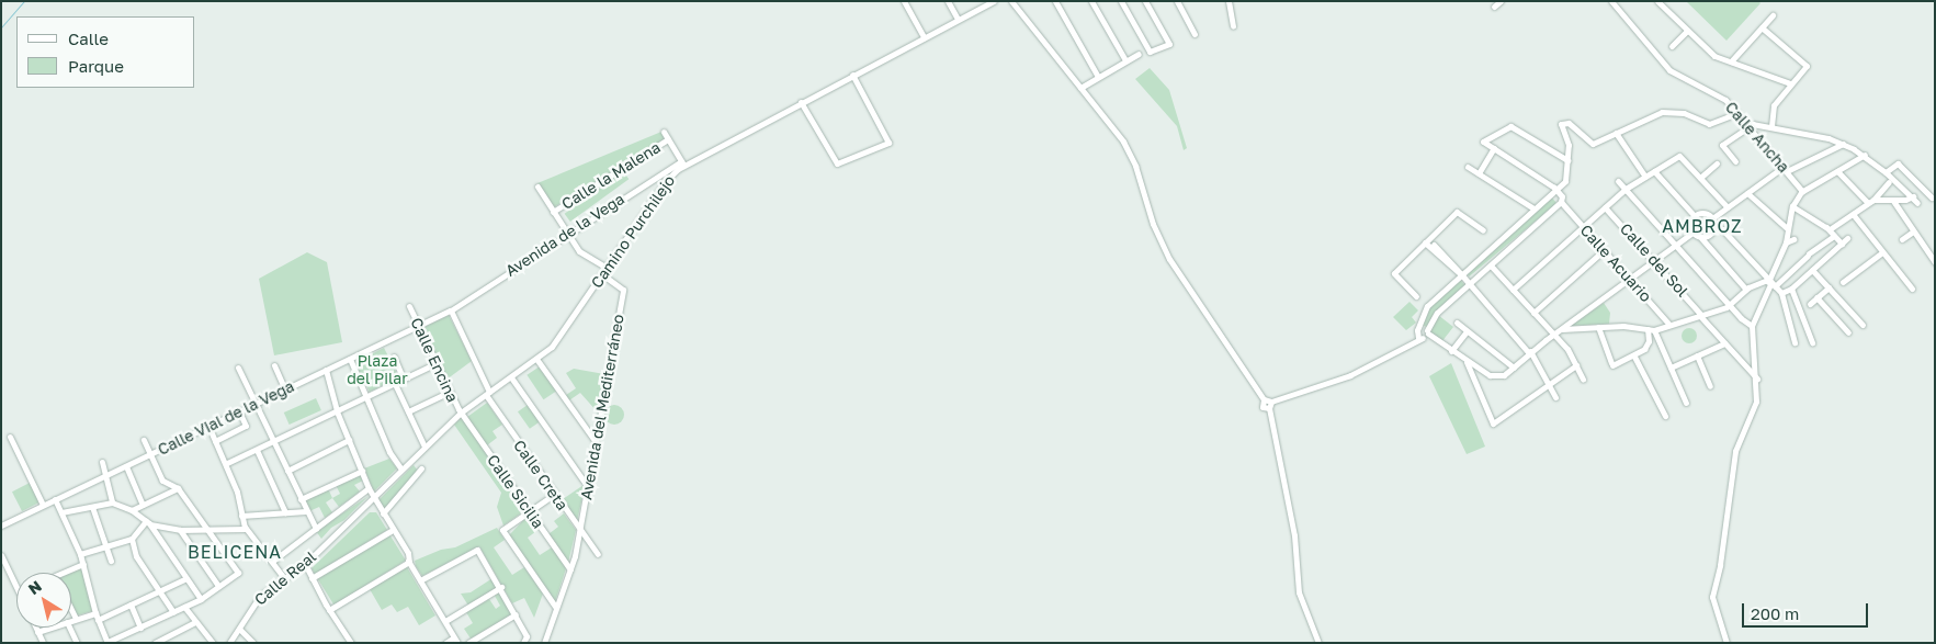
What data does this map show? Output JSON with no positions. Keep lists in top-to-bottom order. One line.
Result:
{"streets":{"street":["Calle Ancha","Calle la Malena","Camino Purchilejo","Avenida de la Vega","Calle del Sol","Calle Acuario","Calle Encina","Avenida del Mediterráneo","Calle Vial de la Vega","Calle Creta","Calle Sicilia","Calle Real"]},"crossings":[["Calle la Malena","Camino Purchilejo"],["Camino Purchilejo","Avenida de la Vega"],["Camino Purchilejo","Calle Encina"],["Camino Purchilejo","Avenida del Mediterráneo"],["Camino Purchilejo","Calle Creta"],["Camino Purchilejo","Calle Sicilia"],["Camino Purchilejo","Calle Real"],["Avenida de la Vega","Calle Vial de la Vega"],["Avenida de la Vega","Calle Creta"],["Calle Encina","Calle Vial de la Vega"],["Calle Encina","Calle Sicilia"],["Avenida del Mediterráneo","Calle Creta"],["Avenida del Mediterráneo","Calle Sicilia"],["Calle Vial de la Vega","Calle Creta"]],"districts":["AMBROZ","BELICENA"],"parks":["Plaza del Pilar"],"legend":["Calle","Parque"],"scale_bar":"200 m","north":"top left"}
